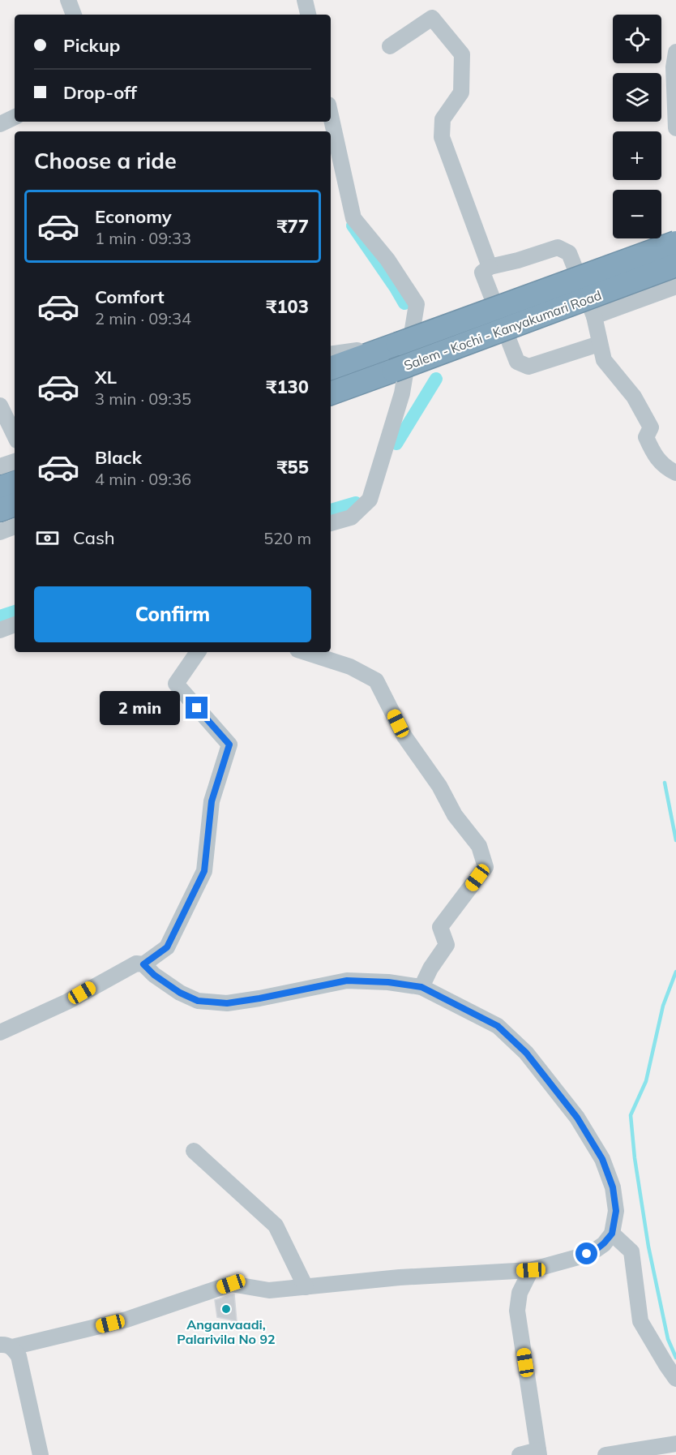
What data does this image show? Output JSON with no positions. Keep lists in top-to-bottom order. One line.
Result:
{"streets":{"highway":["Salem - Kochi - Kanyakumari Road"]},"places":["Anganvaadi, Palarivila No 92"],"page":{"map_buttons":["+","−"],"banner":["Pickup","Drop-off"],"heading":"Choose a ride","list":[{"name":"Economy","note":"1 min · 09:33","value":"₹77"},{"name":"Comfort","note":"2 min · 09:34","value":"₹103"},{"name":"XL","note":"3 min · 09:35","value":"₹130"},{"name":"Black","note":"4 min · 09:36","value":"₹55"}],"pay":["Cash","520 m"],"buttons":"Confirm","bubble":"2 min"}}
